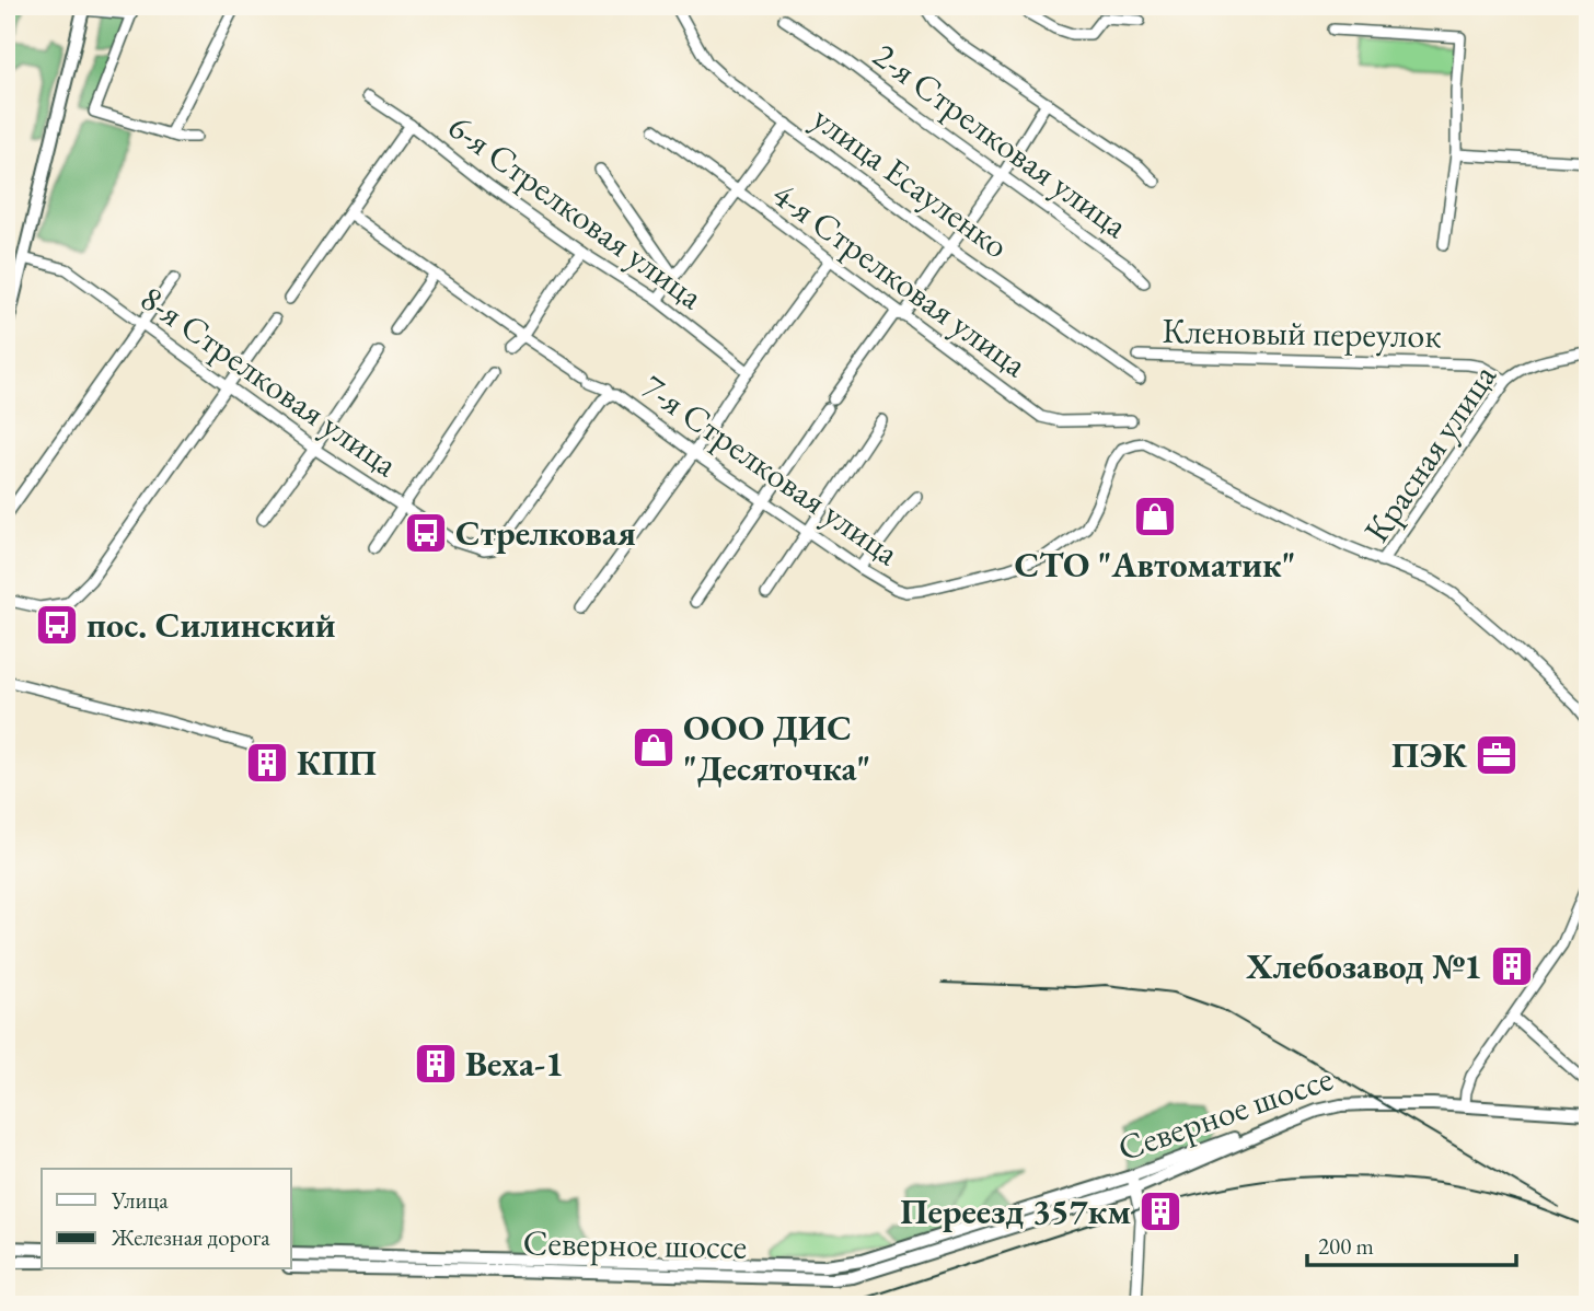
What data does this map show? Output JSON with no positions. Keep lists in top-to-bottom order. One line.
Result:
{"streets":{"main road":["Северное шоссе"],"street":["2-я Стрелковая улица","улица Есауленко","6-я Стрелковая улица","4-я Стрелковая улица","Кленовый переулок","8-я Стрелковая улица","Красная улица","7-я Стрелковая улица"]},"crossings":[["Кленовый переулок","Красная улица"],["8-я Стрелковая улица","7-я Стрелковая улица"],["Красная улица","7-я Стрелковая улица"]],"places":{"shop":["СТО \"Автоматик\"","ООО ДИС \"Десяточка\""],"bus stop":["Стрелковая","пос. Силинский"],"office":["ПЭК"],"building":["КПП","Хлебозавод №1","Веха-1","Переезд 357км"]},"legend":["Улица","Железная дорога"],"scale_bar":"200 m"}
